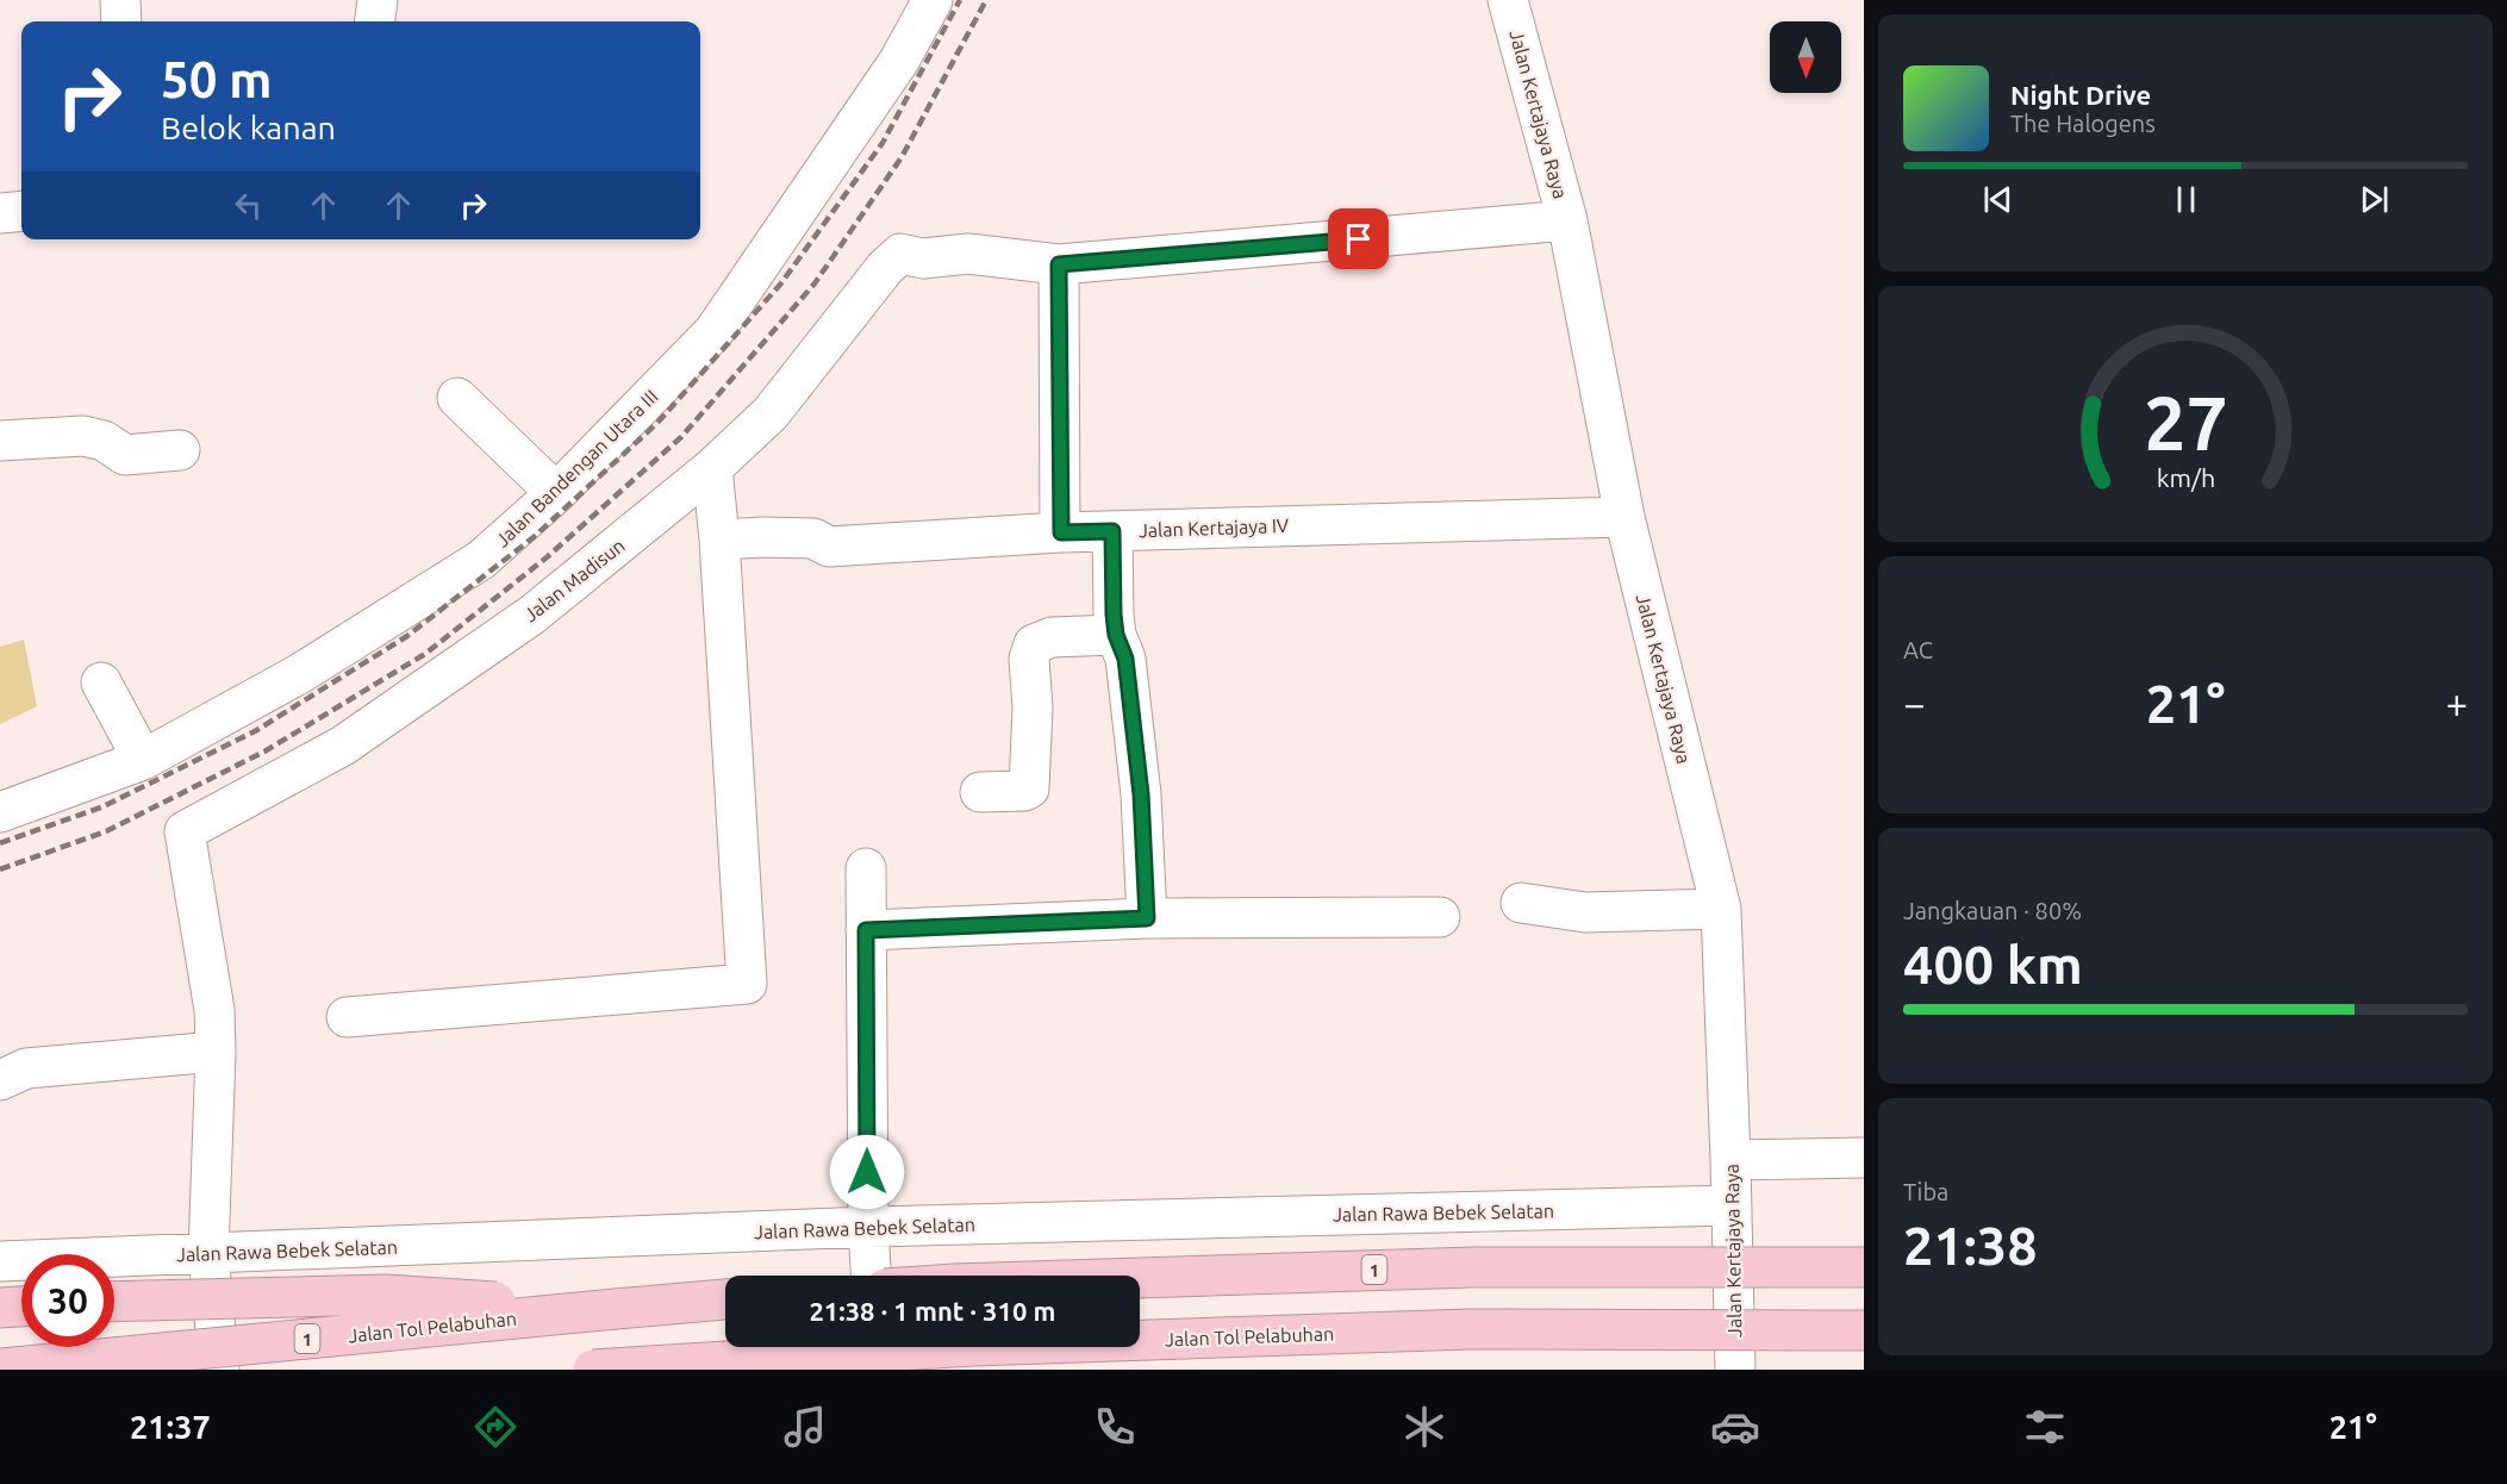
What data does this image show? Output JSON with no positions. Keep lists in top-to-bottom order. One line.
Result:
{"streets":{"highway":["1","Jalan Tol Pelabuhan"],"street":["Jalan Kertajaya Raya","Jalan Bandengan Utara III","Jalan Kertajaya IV","Jalan Madisun","Jalan Rawa Bebek Selatan"]},"crossings":[["Jalan Kertajaya Raya","Jalan Kertajaya IV"],["Jalan Kertajaya Raya","Jalan Rawa Bebek Selatan"]],"north":"bottom","page":{"turn":["50 m","Belok kanan"],"song":["Night Drive","The Halogens"],"tile":["AC",["Jangkauan · 80%","400 km"],["Tiba","21:38"]],"heat":["−","21°","+"],"limit":"30","trip":"21:38 · 1 mnt · 310 m","tabs":["21:37","21°"],"gauge":["27","km/h"]}}
